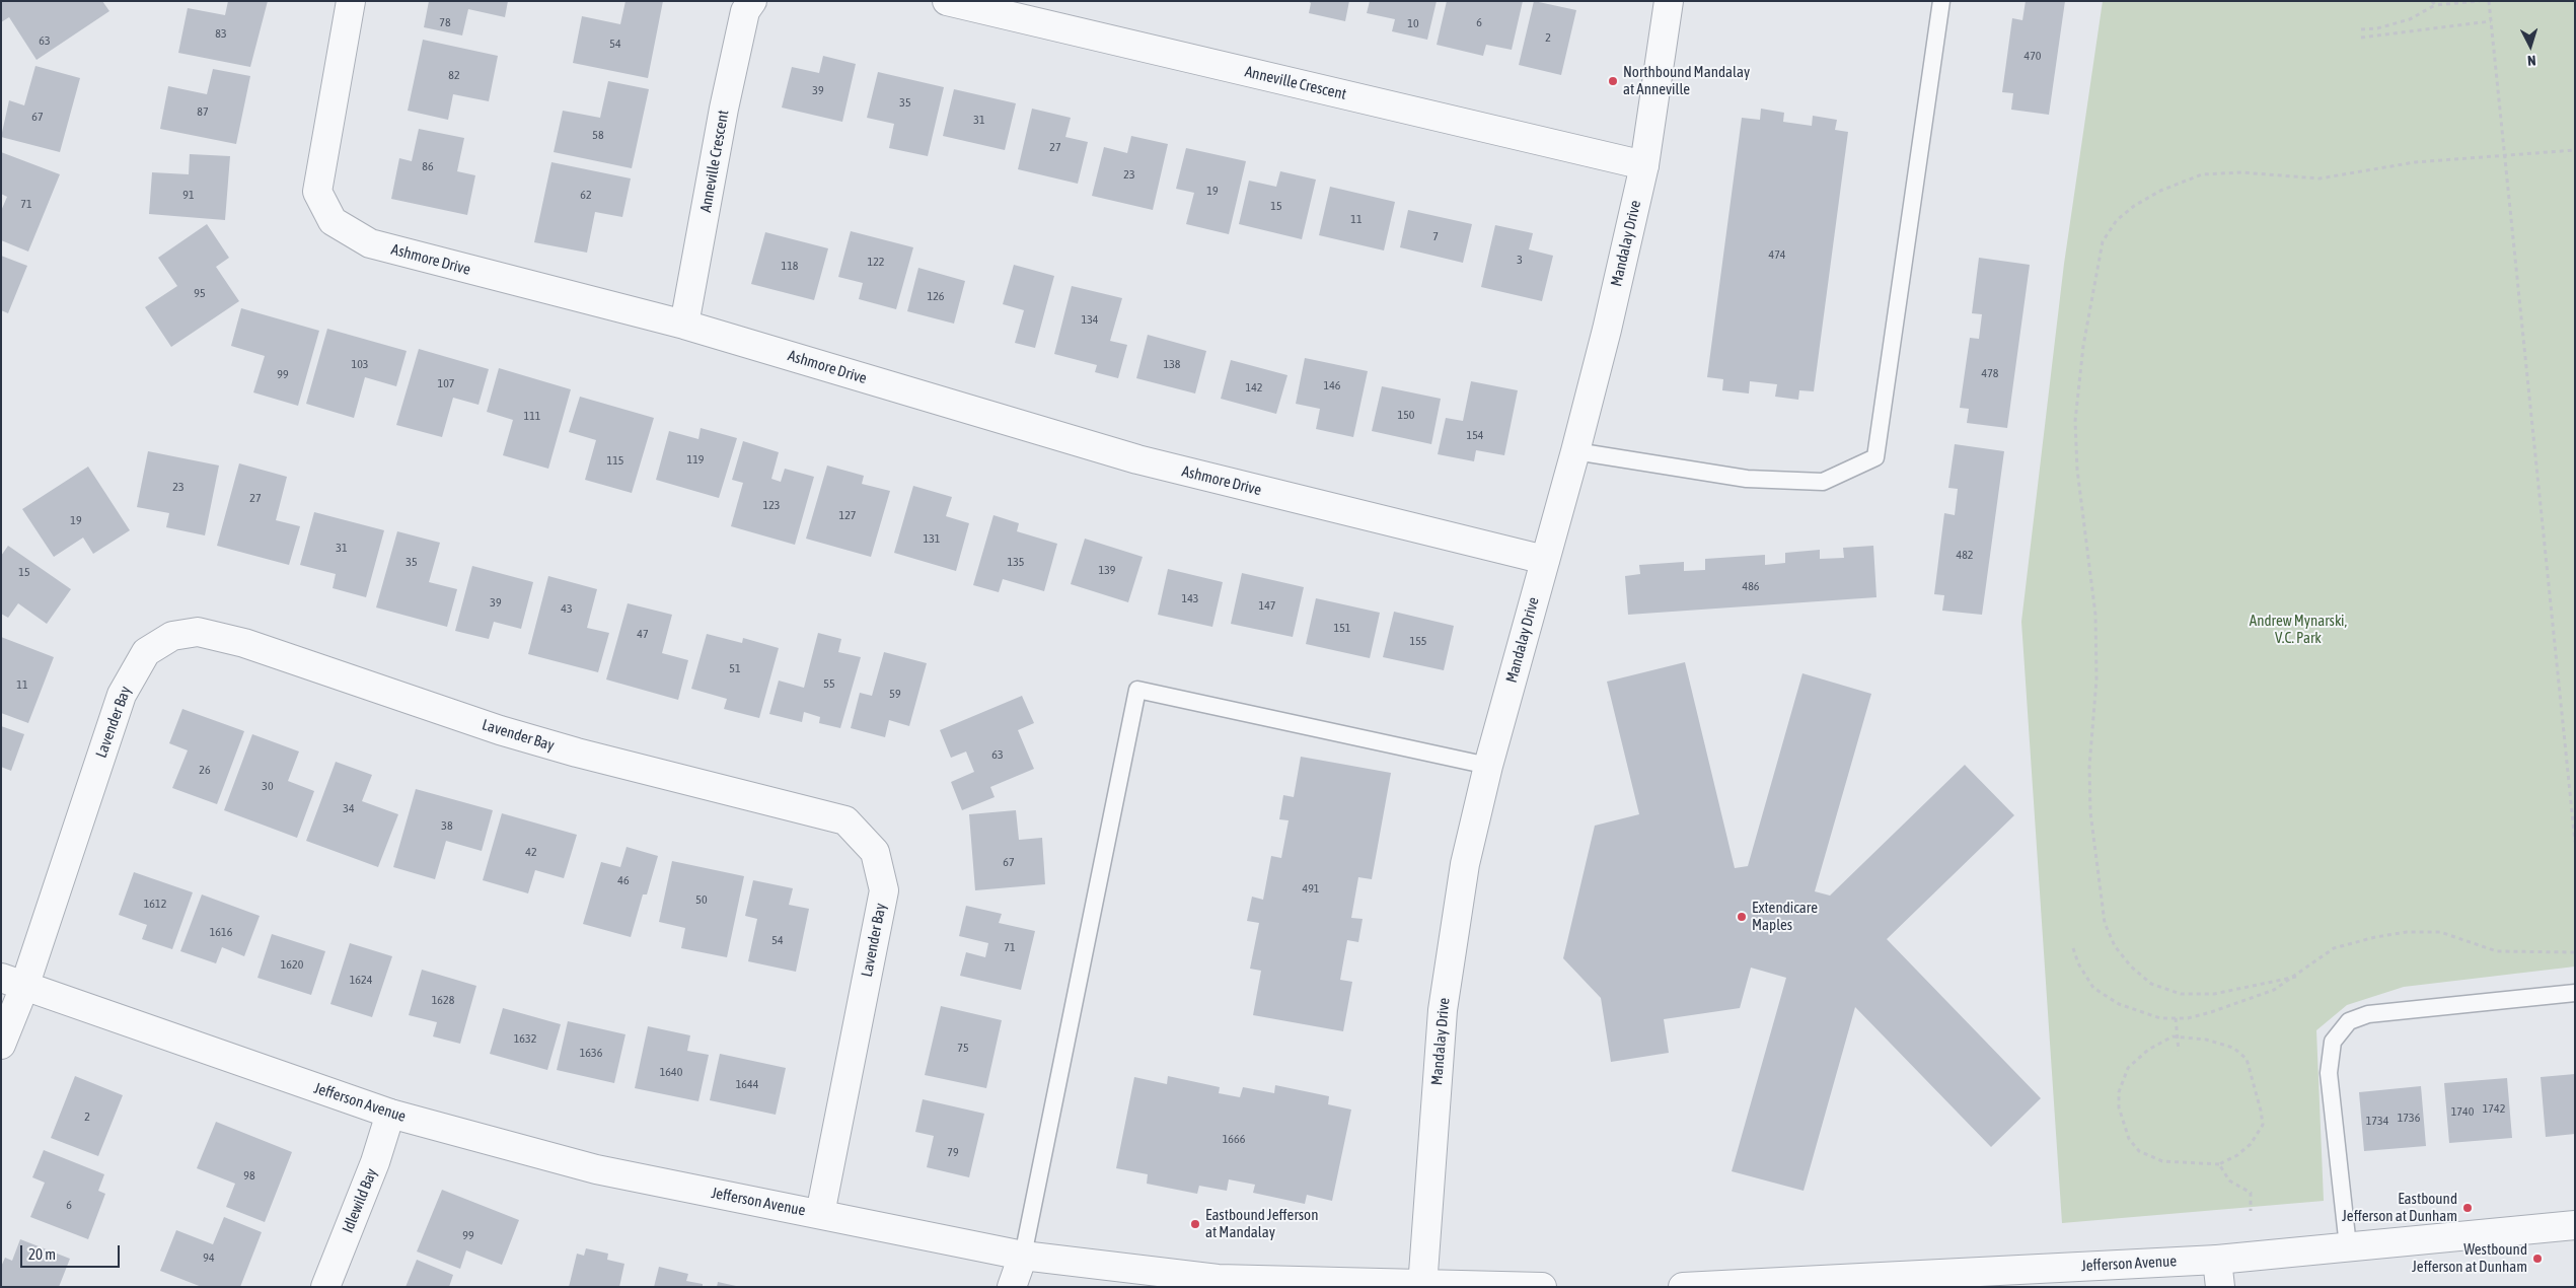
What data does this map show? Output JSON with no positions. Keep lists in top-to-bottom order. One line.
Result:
{"streets":{"street":["Anneville Crescent","Mandalay Drive","Ashmore Drive","Lavender Bay","Jefferson Avenue","Idlewild Bay"]},"crossings":[["Anneville Crescent","Mandalay Drive"],["Anneville Crescent","Ashmore Drive"],["Mandalay Drive","Ashmore Drive"],["Mandalay Drive","Jefferson Avenue"],["Lavender Bay","Jefferson Avenue"],["Jefferson Avenue","Idlewild Bay"]],"parks":["Andrew Mynarski, V.C. Park"],"places":["Northbound Mandalay at Anneville","Extendicare Maples","Eastbound Jefferson at Dunham","Eastbound Jefferson at Mandalay","Westbound Jefferson at Dunham"],"house_numbers":["78","6","10","83","2","63","54","470","82","39","35","87","67","31","58","27","86","23","19","91","62","71","15","11","7","474","3","122","118","95","126","134","103","138","478","99","107","146","142","150","111","154","119","115","23","27","123","127","19","131","31","482","35","135","139","15","486","143","39","147","43","151","47","155","51","55","11","59","63","26","30","34","38","42","67","46","491","50","1612","1616","54","71","1620","1624","1628","1632","75","1636","1640","1644","1742","1740","2","1736","1734","1666","79","98","6","99","94"],"scale_bar":"20 m","north":"bottom"}
